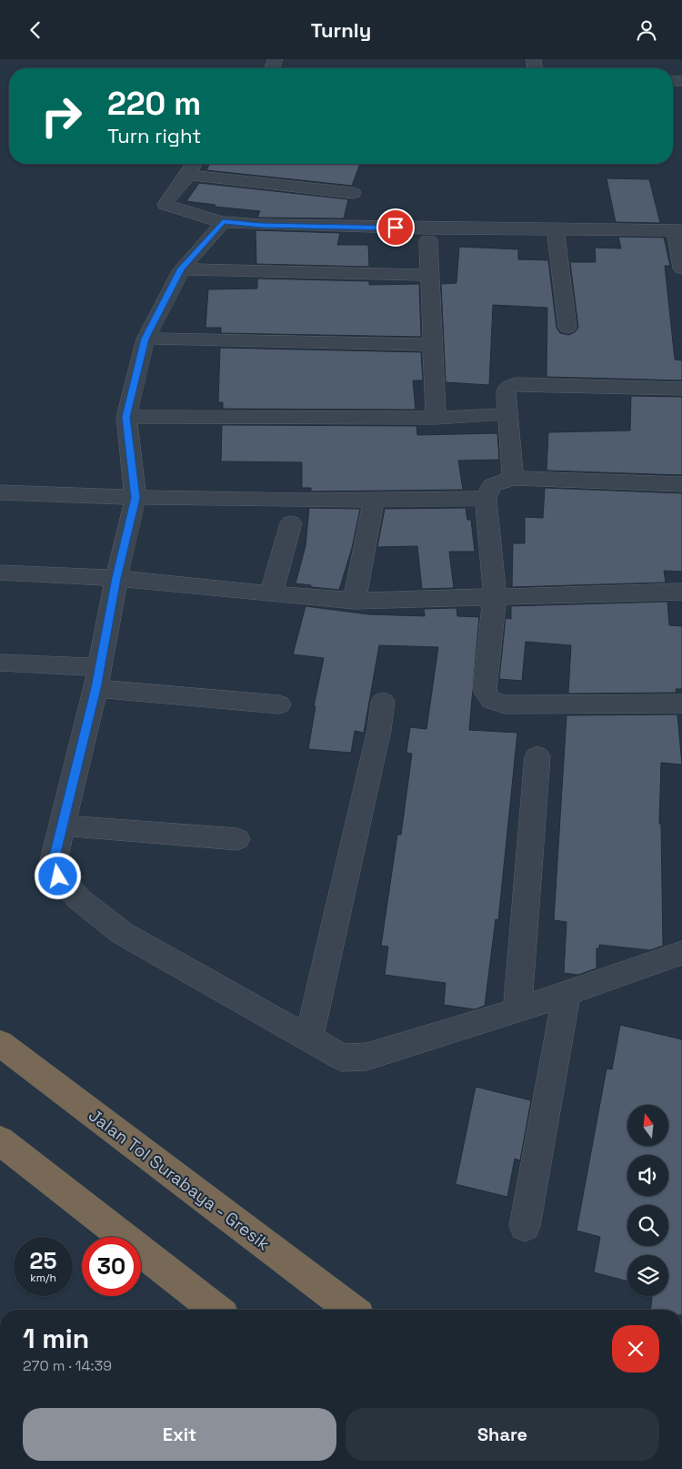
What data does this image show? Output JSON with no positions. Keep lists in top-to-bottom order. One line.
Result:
{"streets":{"highway":["Jalan Tol Surabaya - Gresik"]},"north":"top","page":{"header":"Turnly","turn":["220 m","Turn right"],"speed":"25 km/h","limit":"30","heading":["1 min","270 m · 14:39"],"buttons":["Exit","Share"]}}
